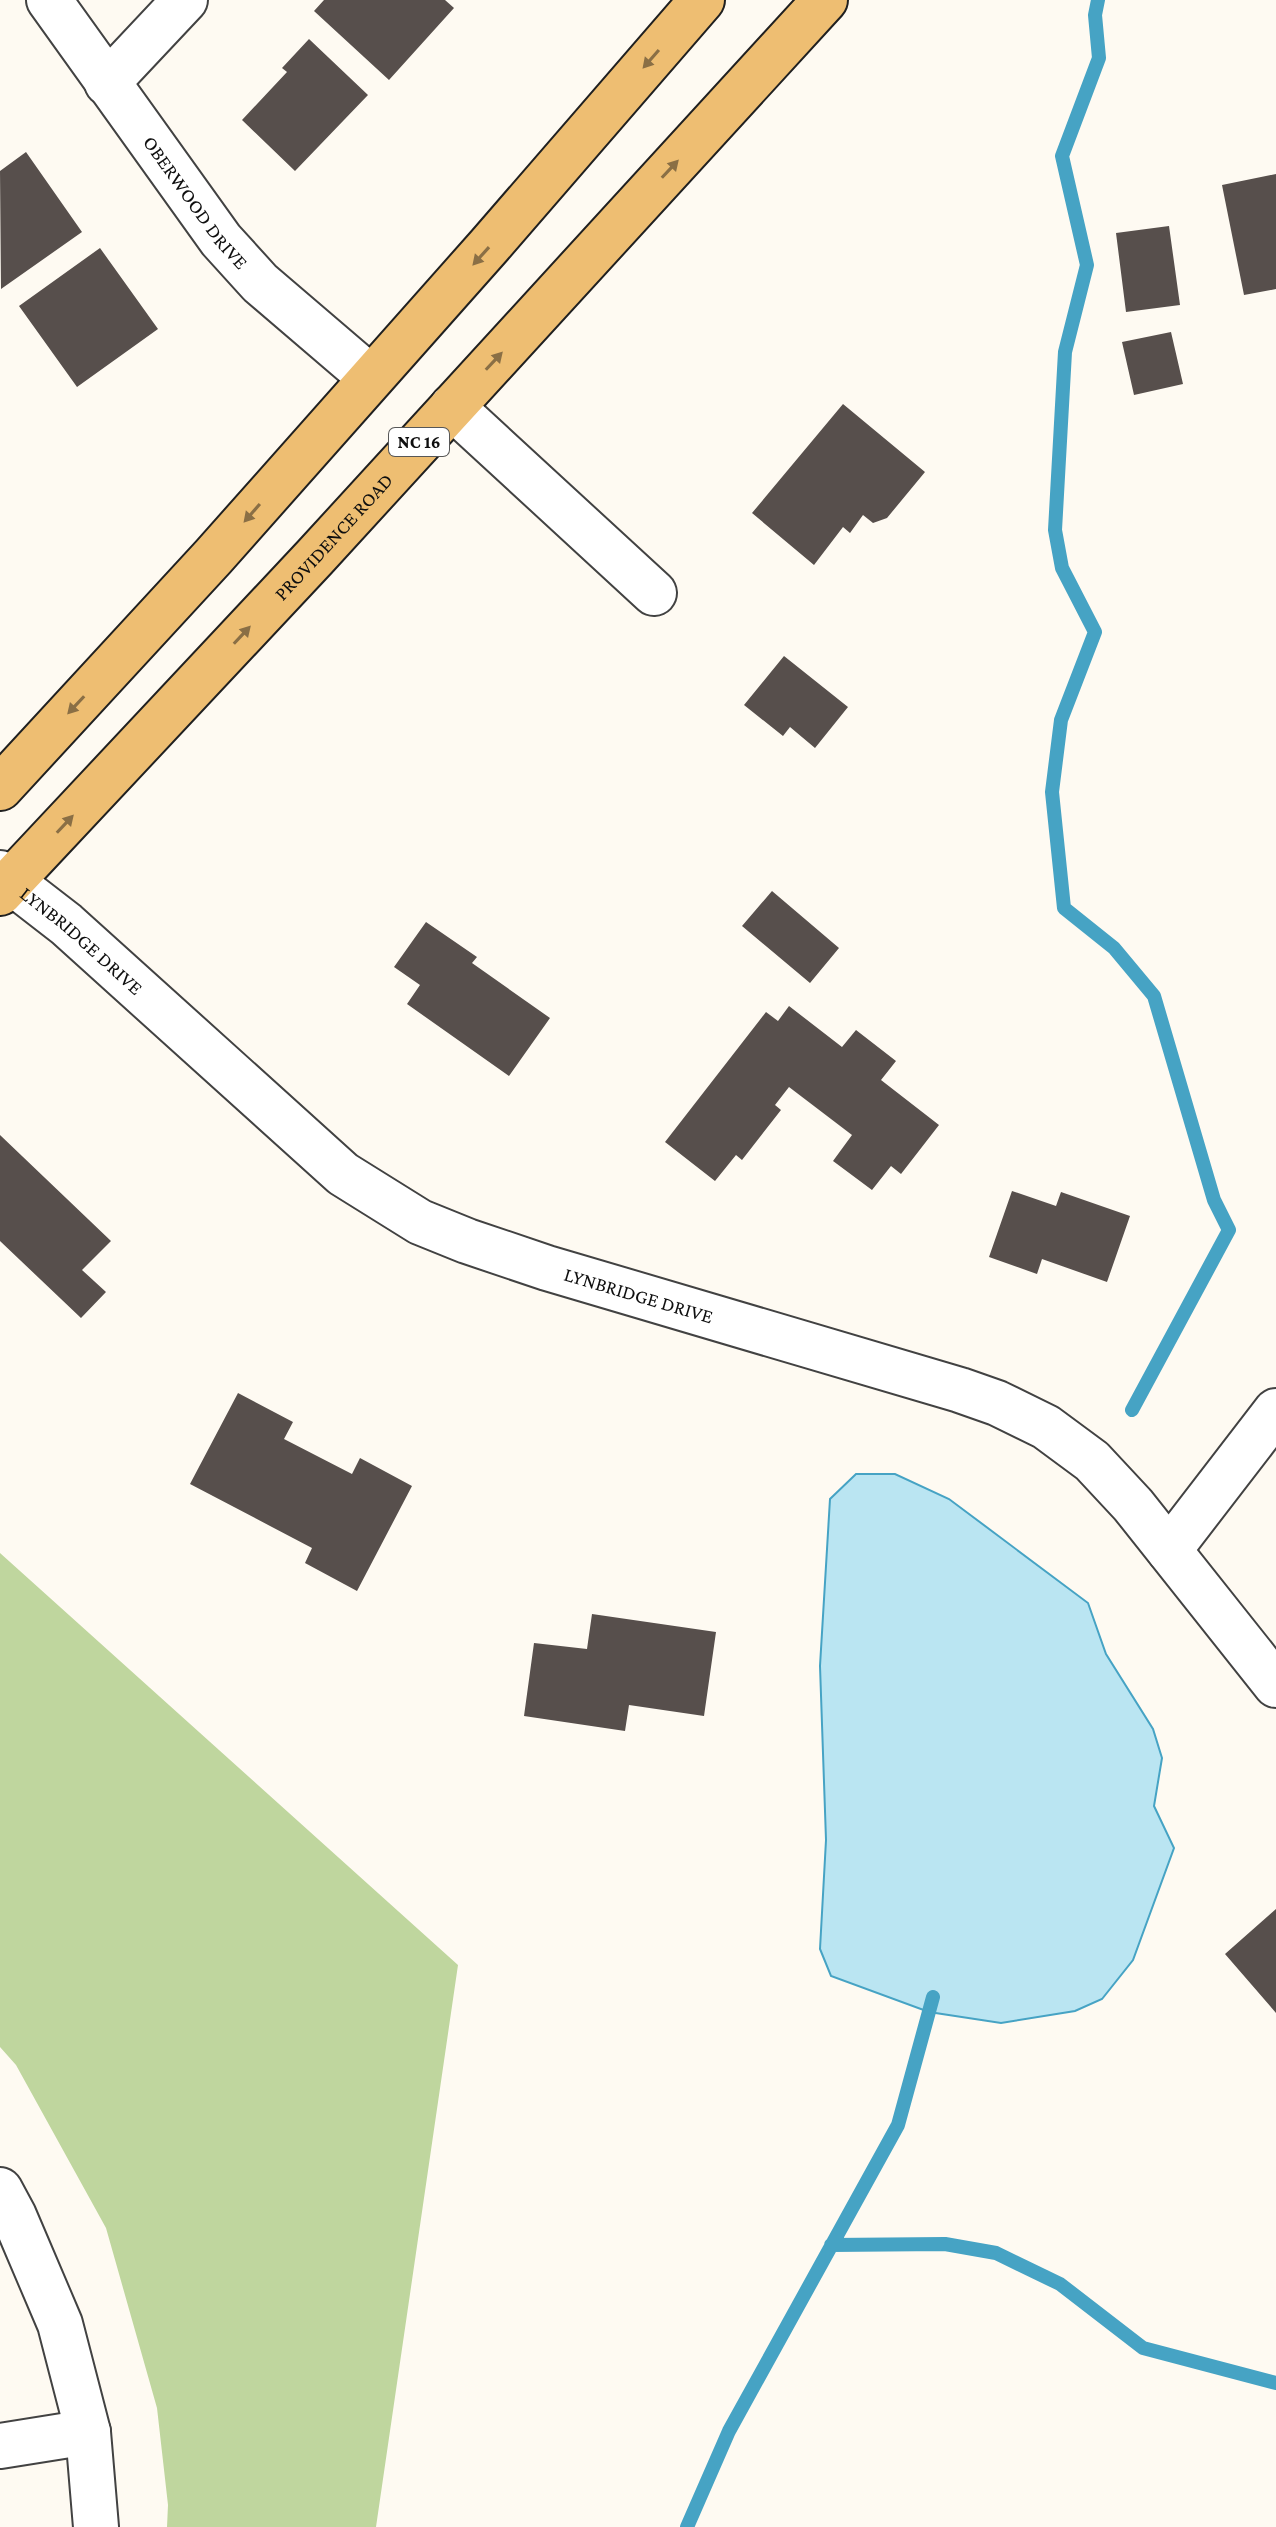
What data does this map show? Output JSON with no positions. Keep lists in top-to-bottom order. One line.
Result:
{"streets":{"main road":["NC 16","PROVIDENCE ROAD"],"street":["OBERWOOD DRIVE","LYNBRIDGE DRIVE"]},"crossings":[["PROVIDENCE ROAD","LYNBRIDGE DRIVE"]]}
